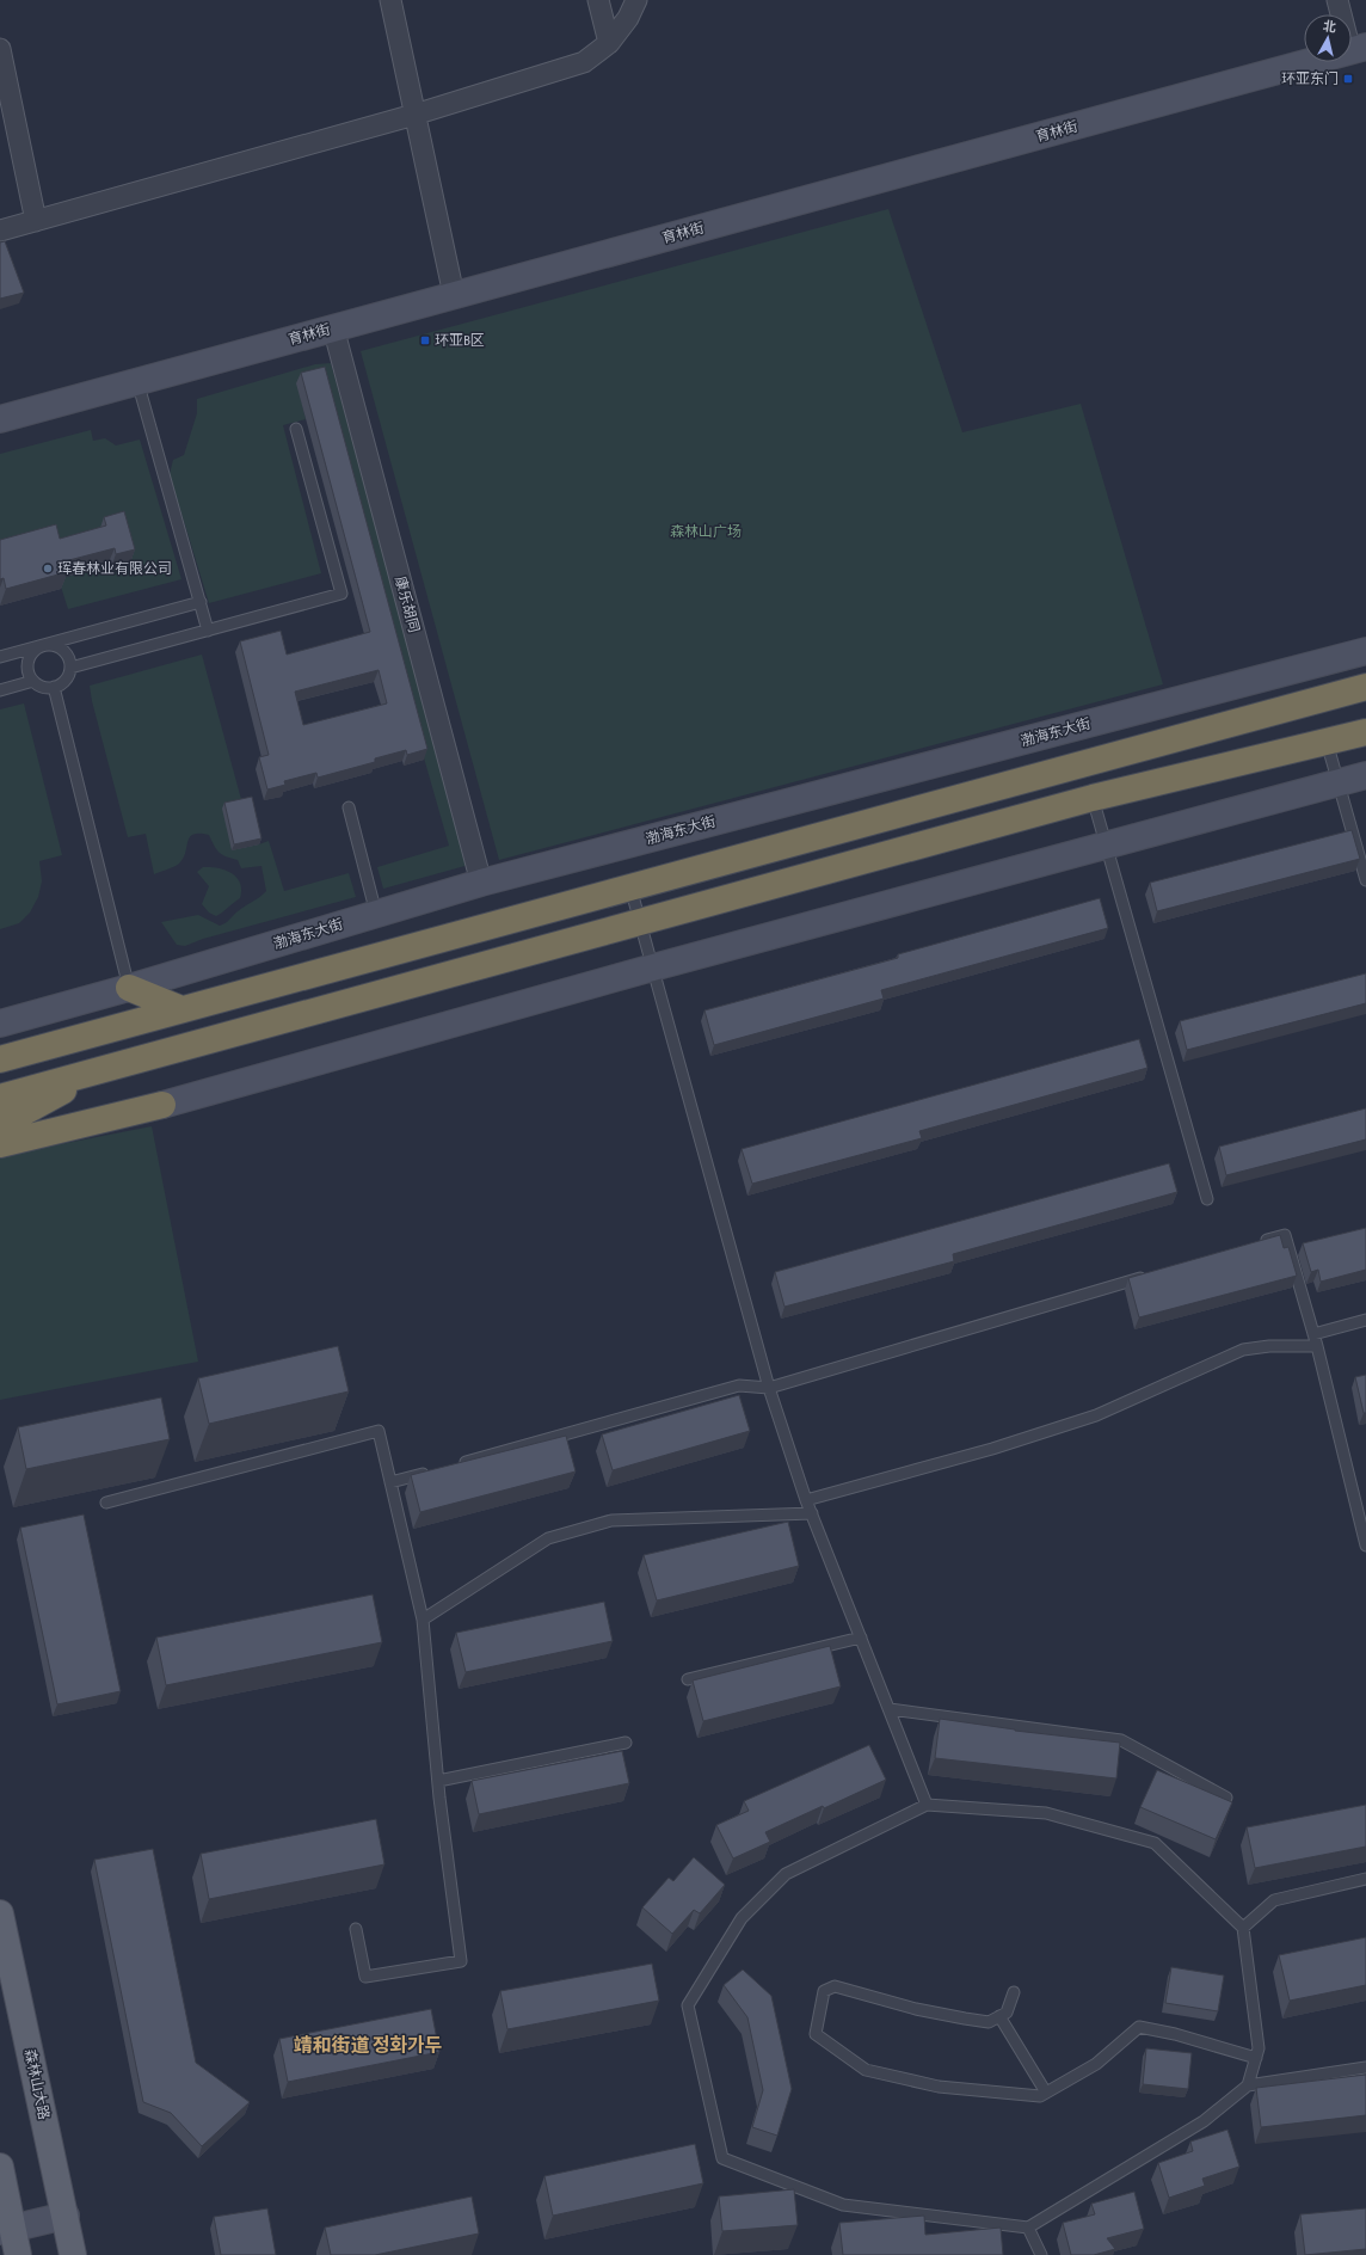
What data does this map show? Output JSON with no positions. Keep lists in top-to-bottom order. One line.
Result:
{"streets":{"main road":["森林山大路"],"street":["育林街","康乐胡同","渤海东大街"]},"crossings":[["育林街","康乐胡同"],["康乐胡同","渤海东大街"]],"districts":["靖和街道 정화가두"],"parks":["森林山广场"],"places":{"transit":["环亚东门","环亚B区"],"other":["珲春林业有限公司"]},"north":"top"}
